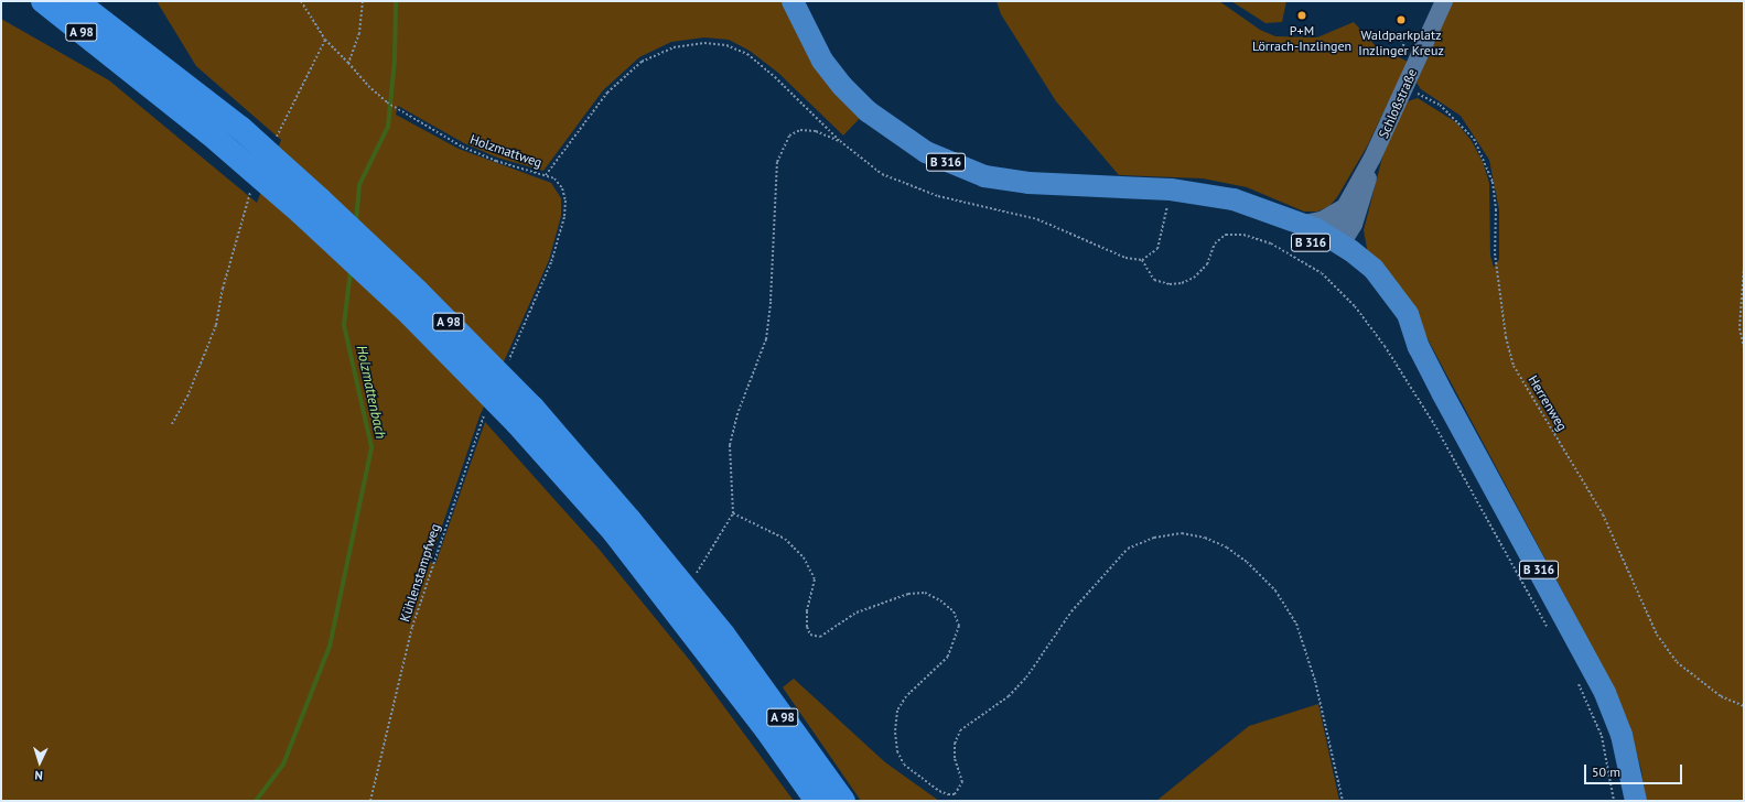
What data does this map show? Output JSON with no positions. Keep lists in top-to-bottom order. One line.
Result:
{"streets":{"highway":["A 98"],"main road":["B 316"],"street":["Schloßstraße"],"path":["Holzmattweg","Herrenweg","Kühlenstampfweg"]},"crossings":[["Schloßstraße","B 316"],["Schloßstraße","Herrenweg"]],"water":["Holzmattenbach"],"places":["P+M Lörrach-Inzlingen","Waldparkplatz Inzlinger Kreuz"],"scale_bar":"50 m","north":"bottom"}
